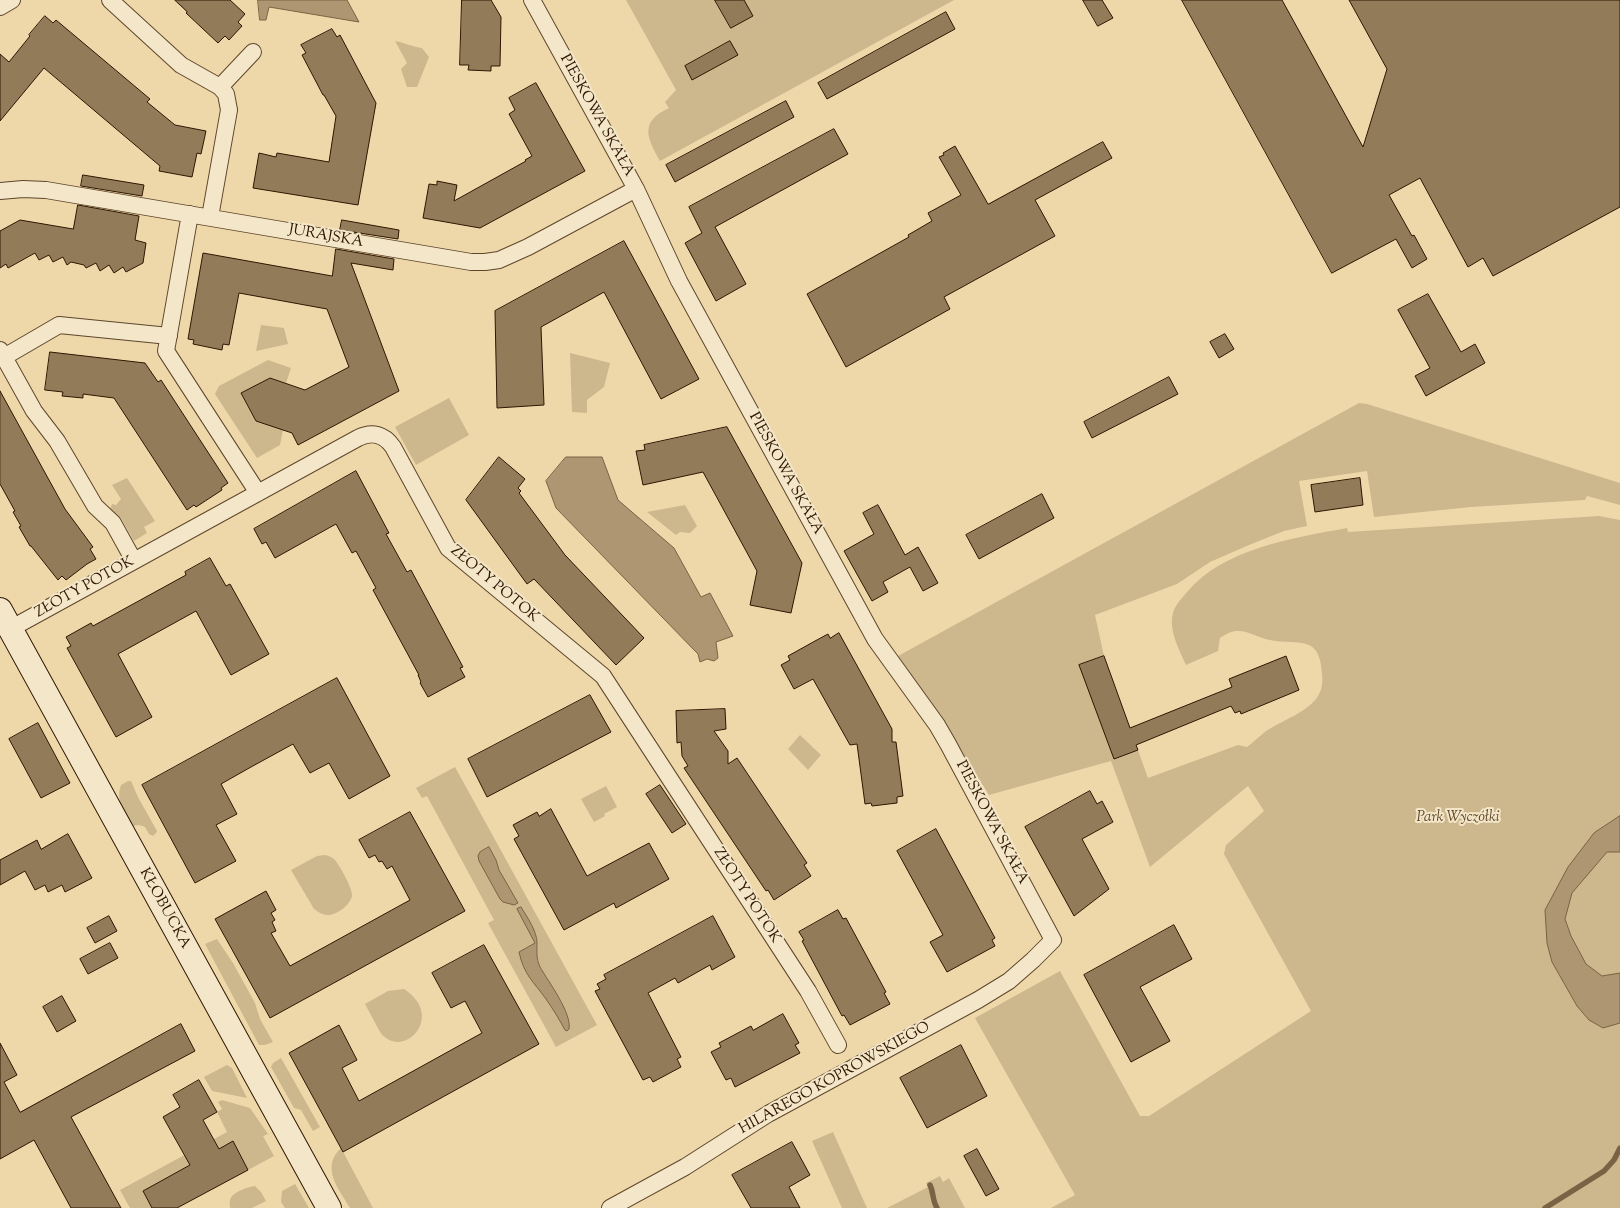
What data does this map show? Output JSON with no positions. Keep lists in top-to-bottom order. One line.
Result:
{"streets":{"street":["PIESKOWA SKAŁA","JURAJSKA","ZŁOTY POTOK","KŁOBUCKA","HILAREGO KOPROWSKIEGO"]},"crossings":[["PIESKOWA SKAŁA","JURAJSKA"],["PIESKOWA SKAŁA","HILAREGO KOPROWSKIEGO"],["ZŁOTY POTOK","KŁOBUCKA"]],"parks":["Park Wyczółki"]}
